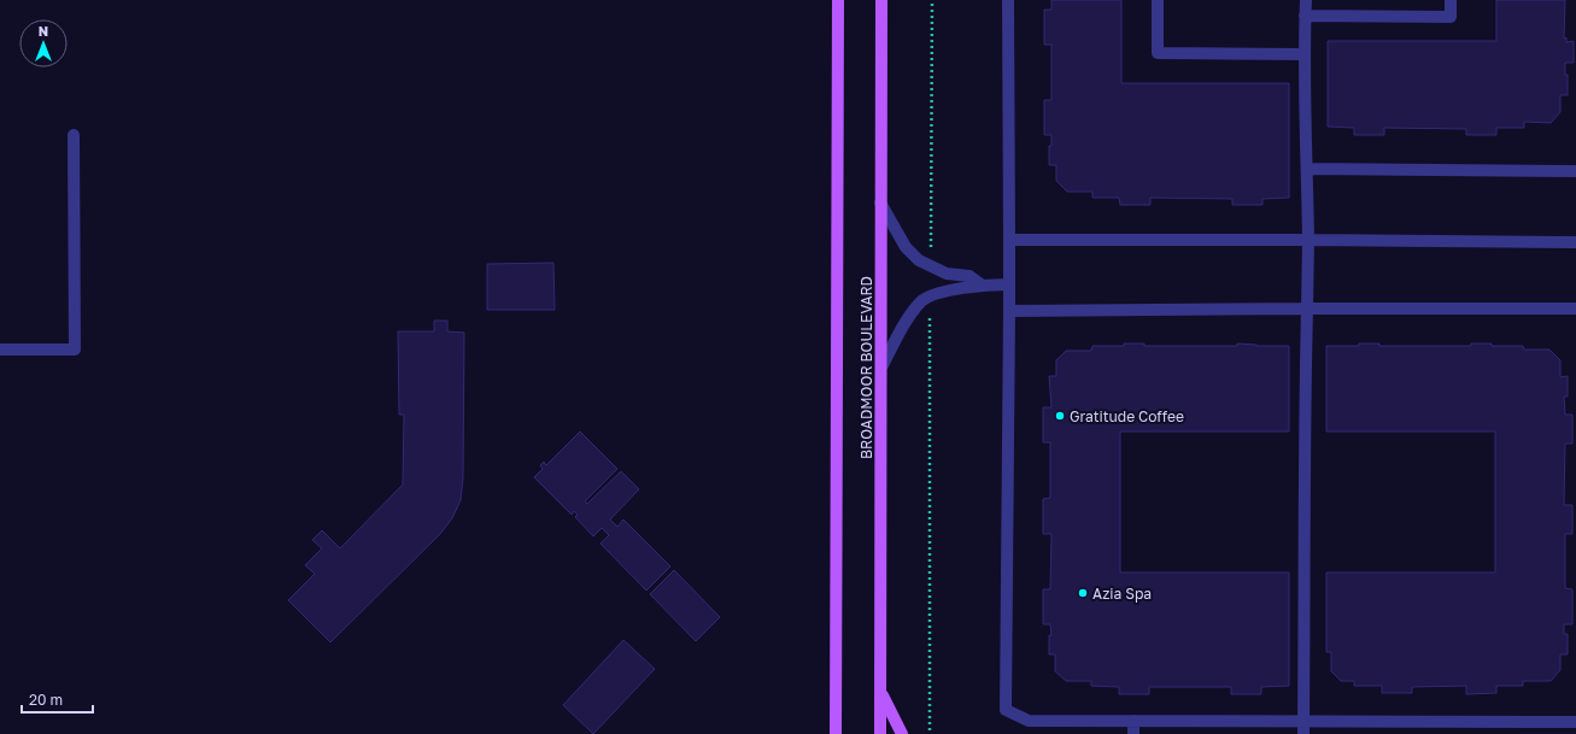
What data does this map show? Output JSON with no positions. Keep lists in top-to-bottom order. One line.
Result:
{"streets":{"main road":["BROADMOOR BOULEVARD"]},"places":["Gratitude Coffee","Azia Spa"],"scale_bar":"20 m","north":"top"}
